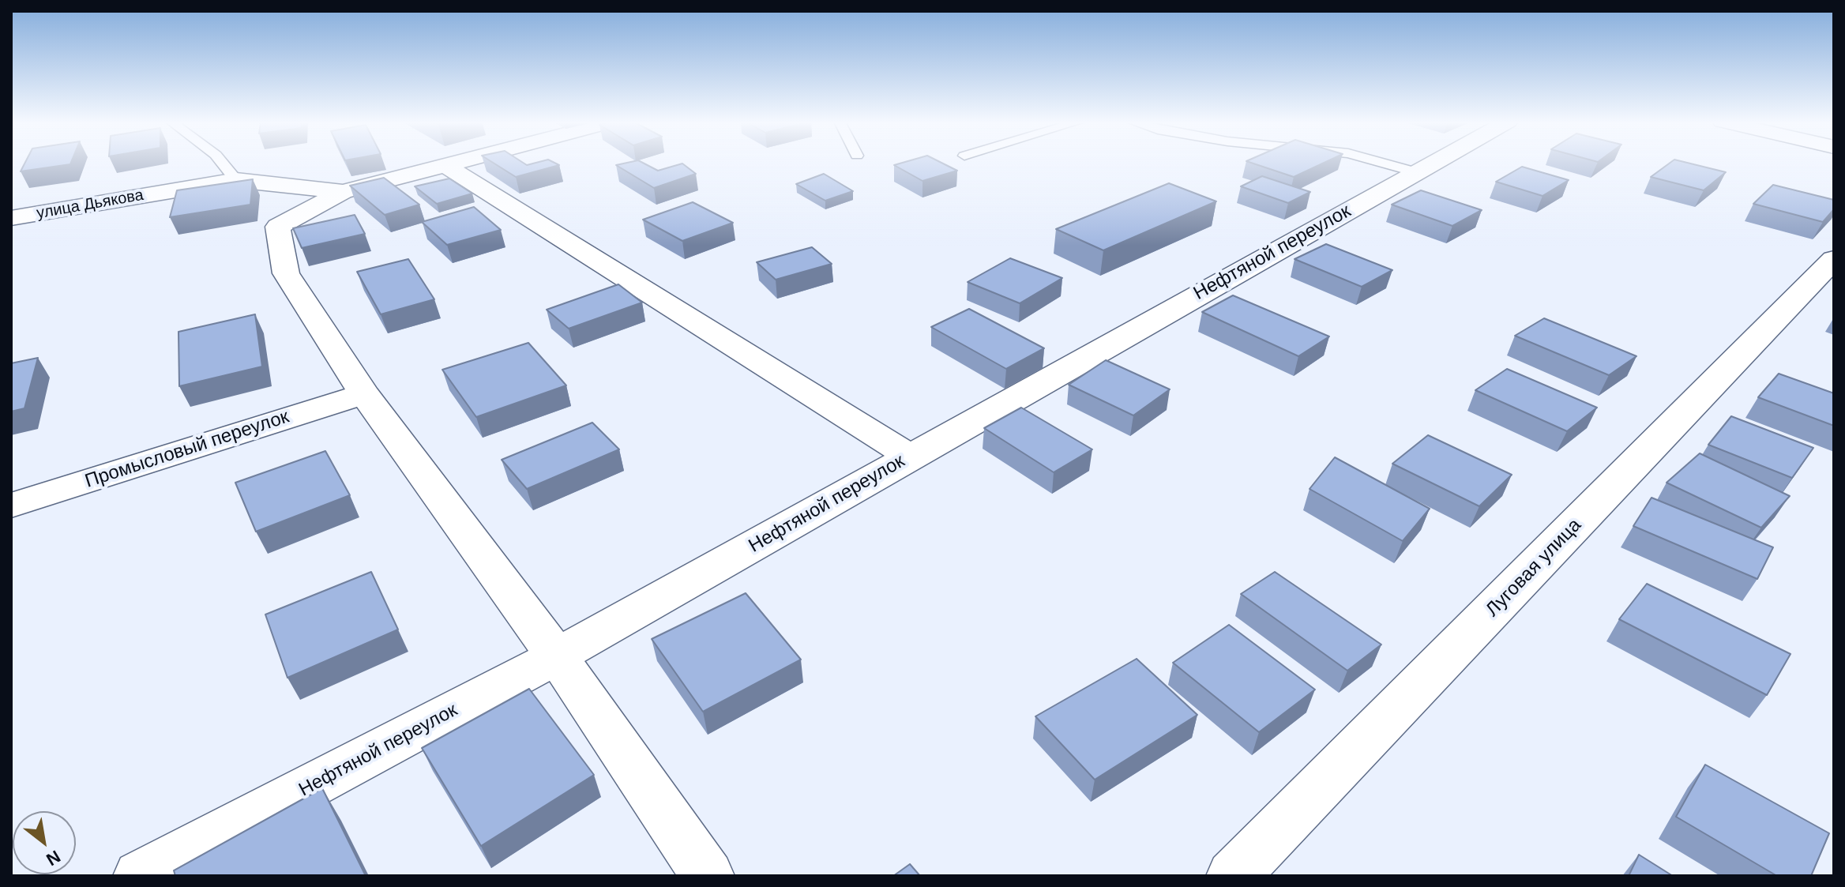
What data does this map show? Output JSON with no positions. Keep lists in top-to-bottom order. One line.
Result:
{"streets":{"street":["улица Дьякова","Нефтяной переулок","Промысловый переулок","Луговая улица"]},"north":"bottom right"}
